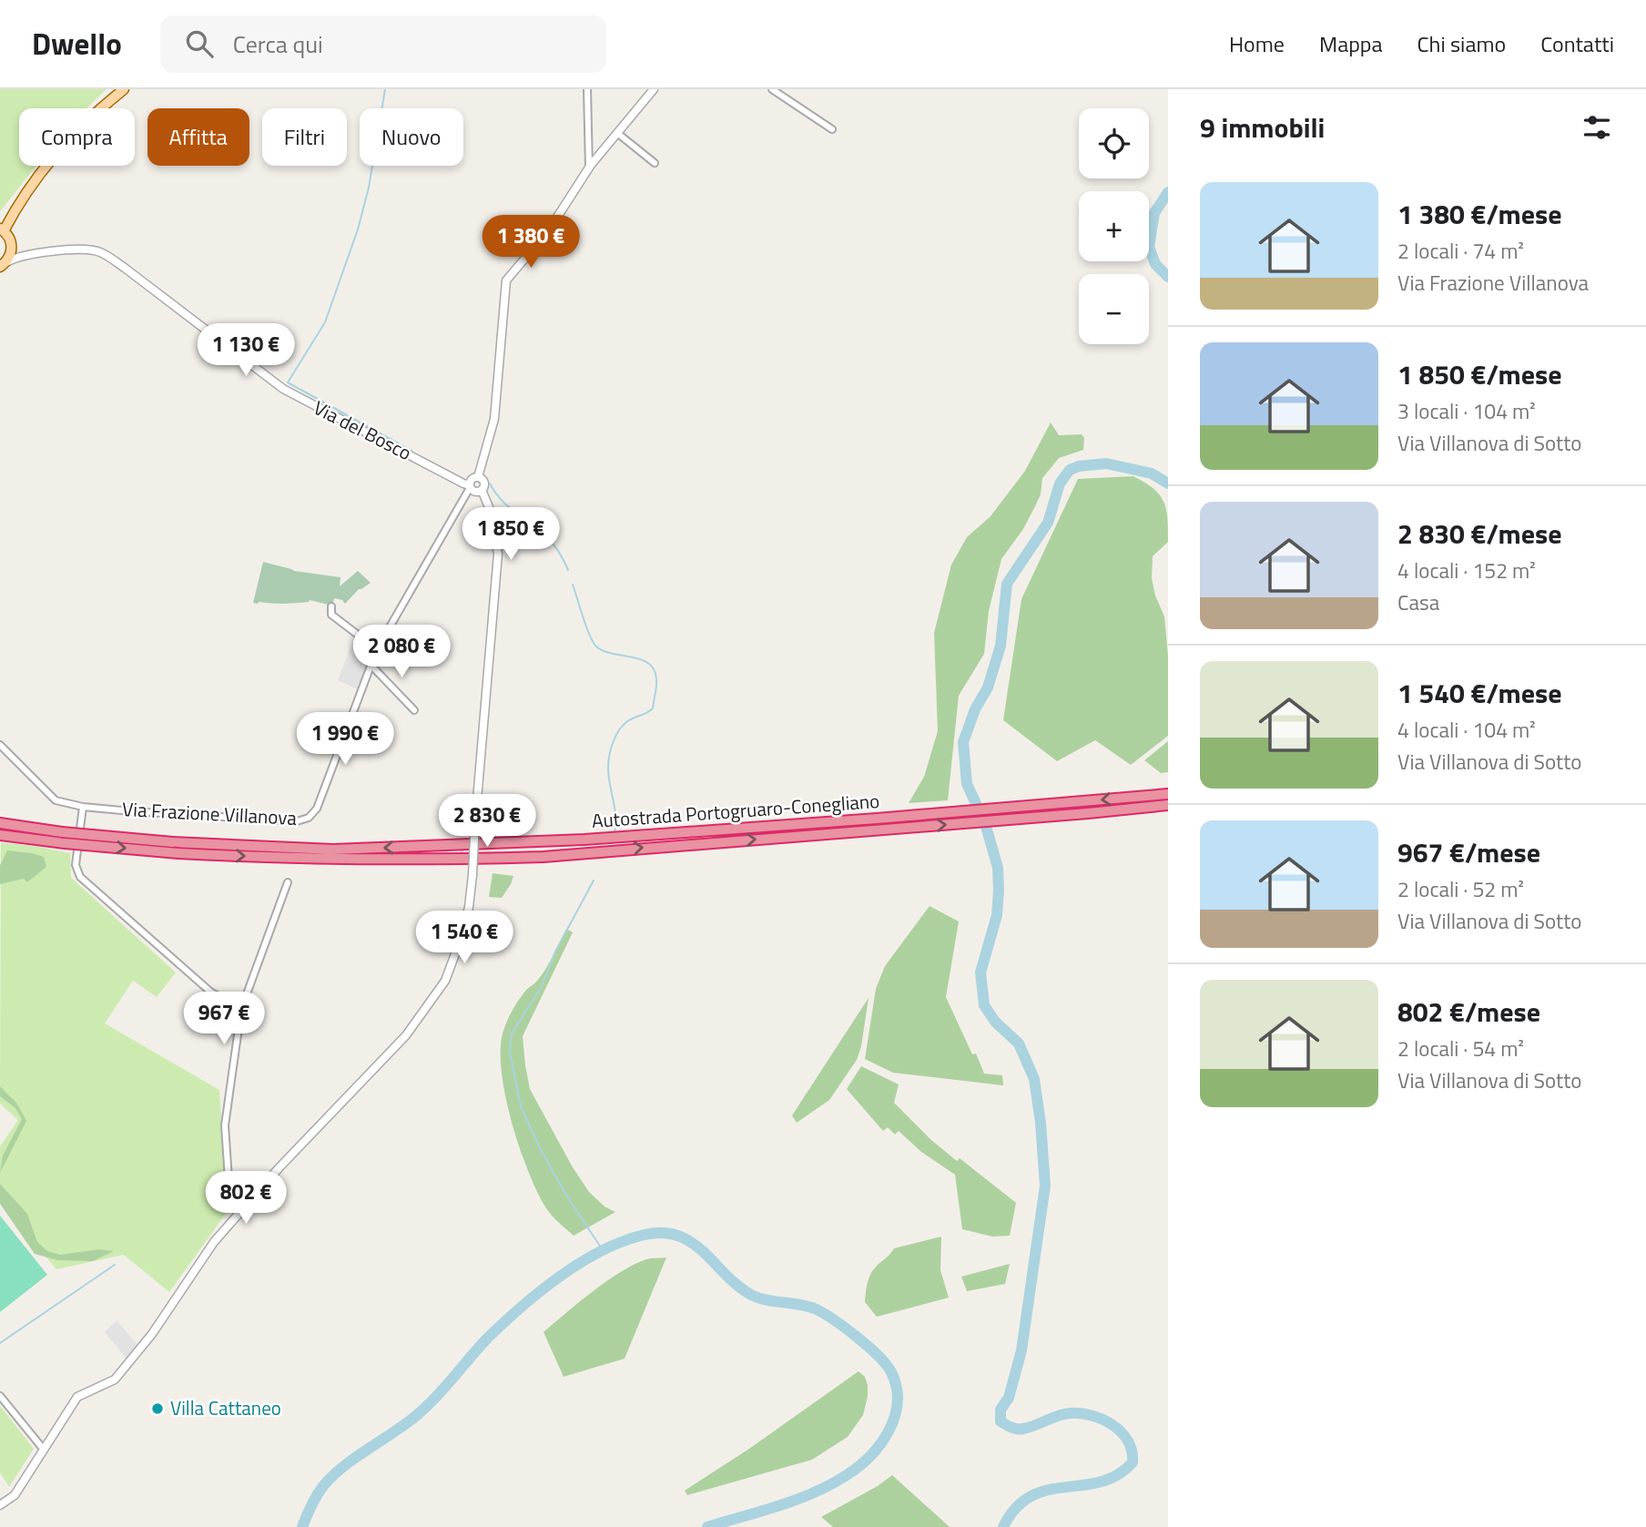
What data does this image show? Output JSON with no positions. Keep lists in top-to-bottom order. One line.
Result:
{"streets":{"highway":["Autostrada Portogruaro-Conegliano"],"street":["Via del Bosco","Via Frazione Villanova"]},"crossings":[["Via del Bosco","Via Frazione Villanova"]],"places":["Villa Cattaneo"],"page":{"header":"Dwello","search":"Cerca qui","nav":["Home","Mappa","Chi siamo","Contatti"],"heading":"9 immobili","map_buttons":["+","−"],"chip":["Compra","Affitta","Filtri","Nuovo"],"list":[{"name":"1 380 €/mese","note":"2 locali · 74 m² · Via Frazione Villanova"},{"name":"1 850 €/mese","note":"3 locali · 104 m² · Via Villanova di Sotto"},{"name":"2 830 €/mese","note":"4 locali · 152 m² · Casa"},{"name":"1 540 €/mese","note":"4 locali · 104 m² · Via Villanova di Sotto"},{"name":"967 €/mese","note":"2 locali · 52 m² · Via Villanova di Sotto"},{"name":"802 €/mese","note":"2 locali · 54 m² · Via Villanova di Sotto"}],"price":["1 380 €","1 130 €","1 850 €","2 080 €","1 990 €","2 830 €","1 540 €","967 €","802 €"]}}
